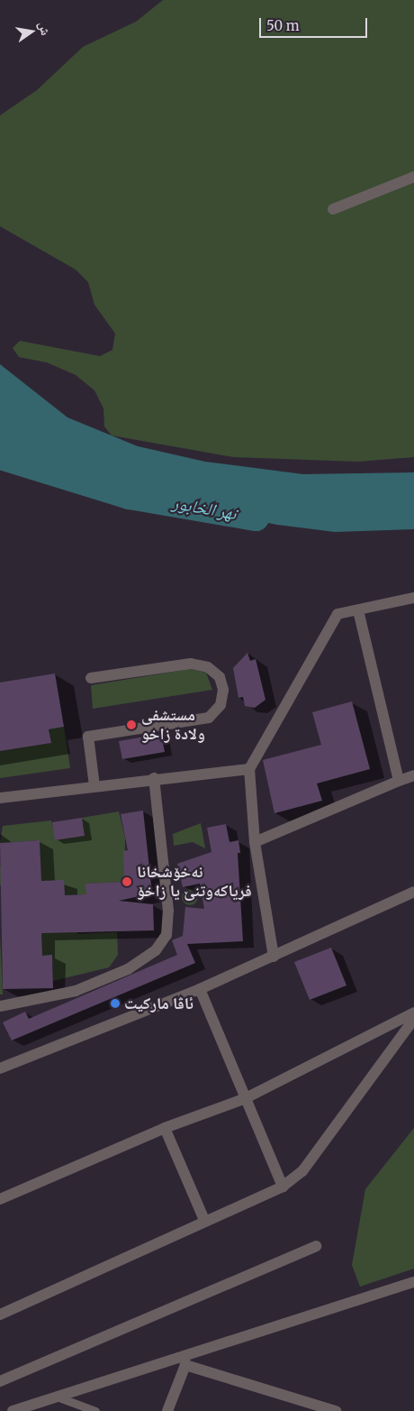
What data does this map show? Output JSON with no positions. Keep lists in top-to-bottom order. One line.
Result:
{"water":["نهر الخابور"],"places":["مستشفى ولادة زاخو","نه‌خۆشخانا فرياكه‌وتنێ يا زاخۆ","ئاڤا ماركيت"],"scale_bar":"50 m","north":"right"}
